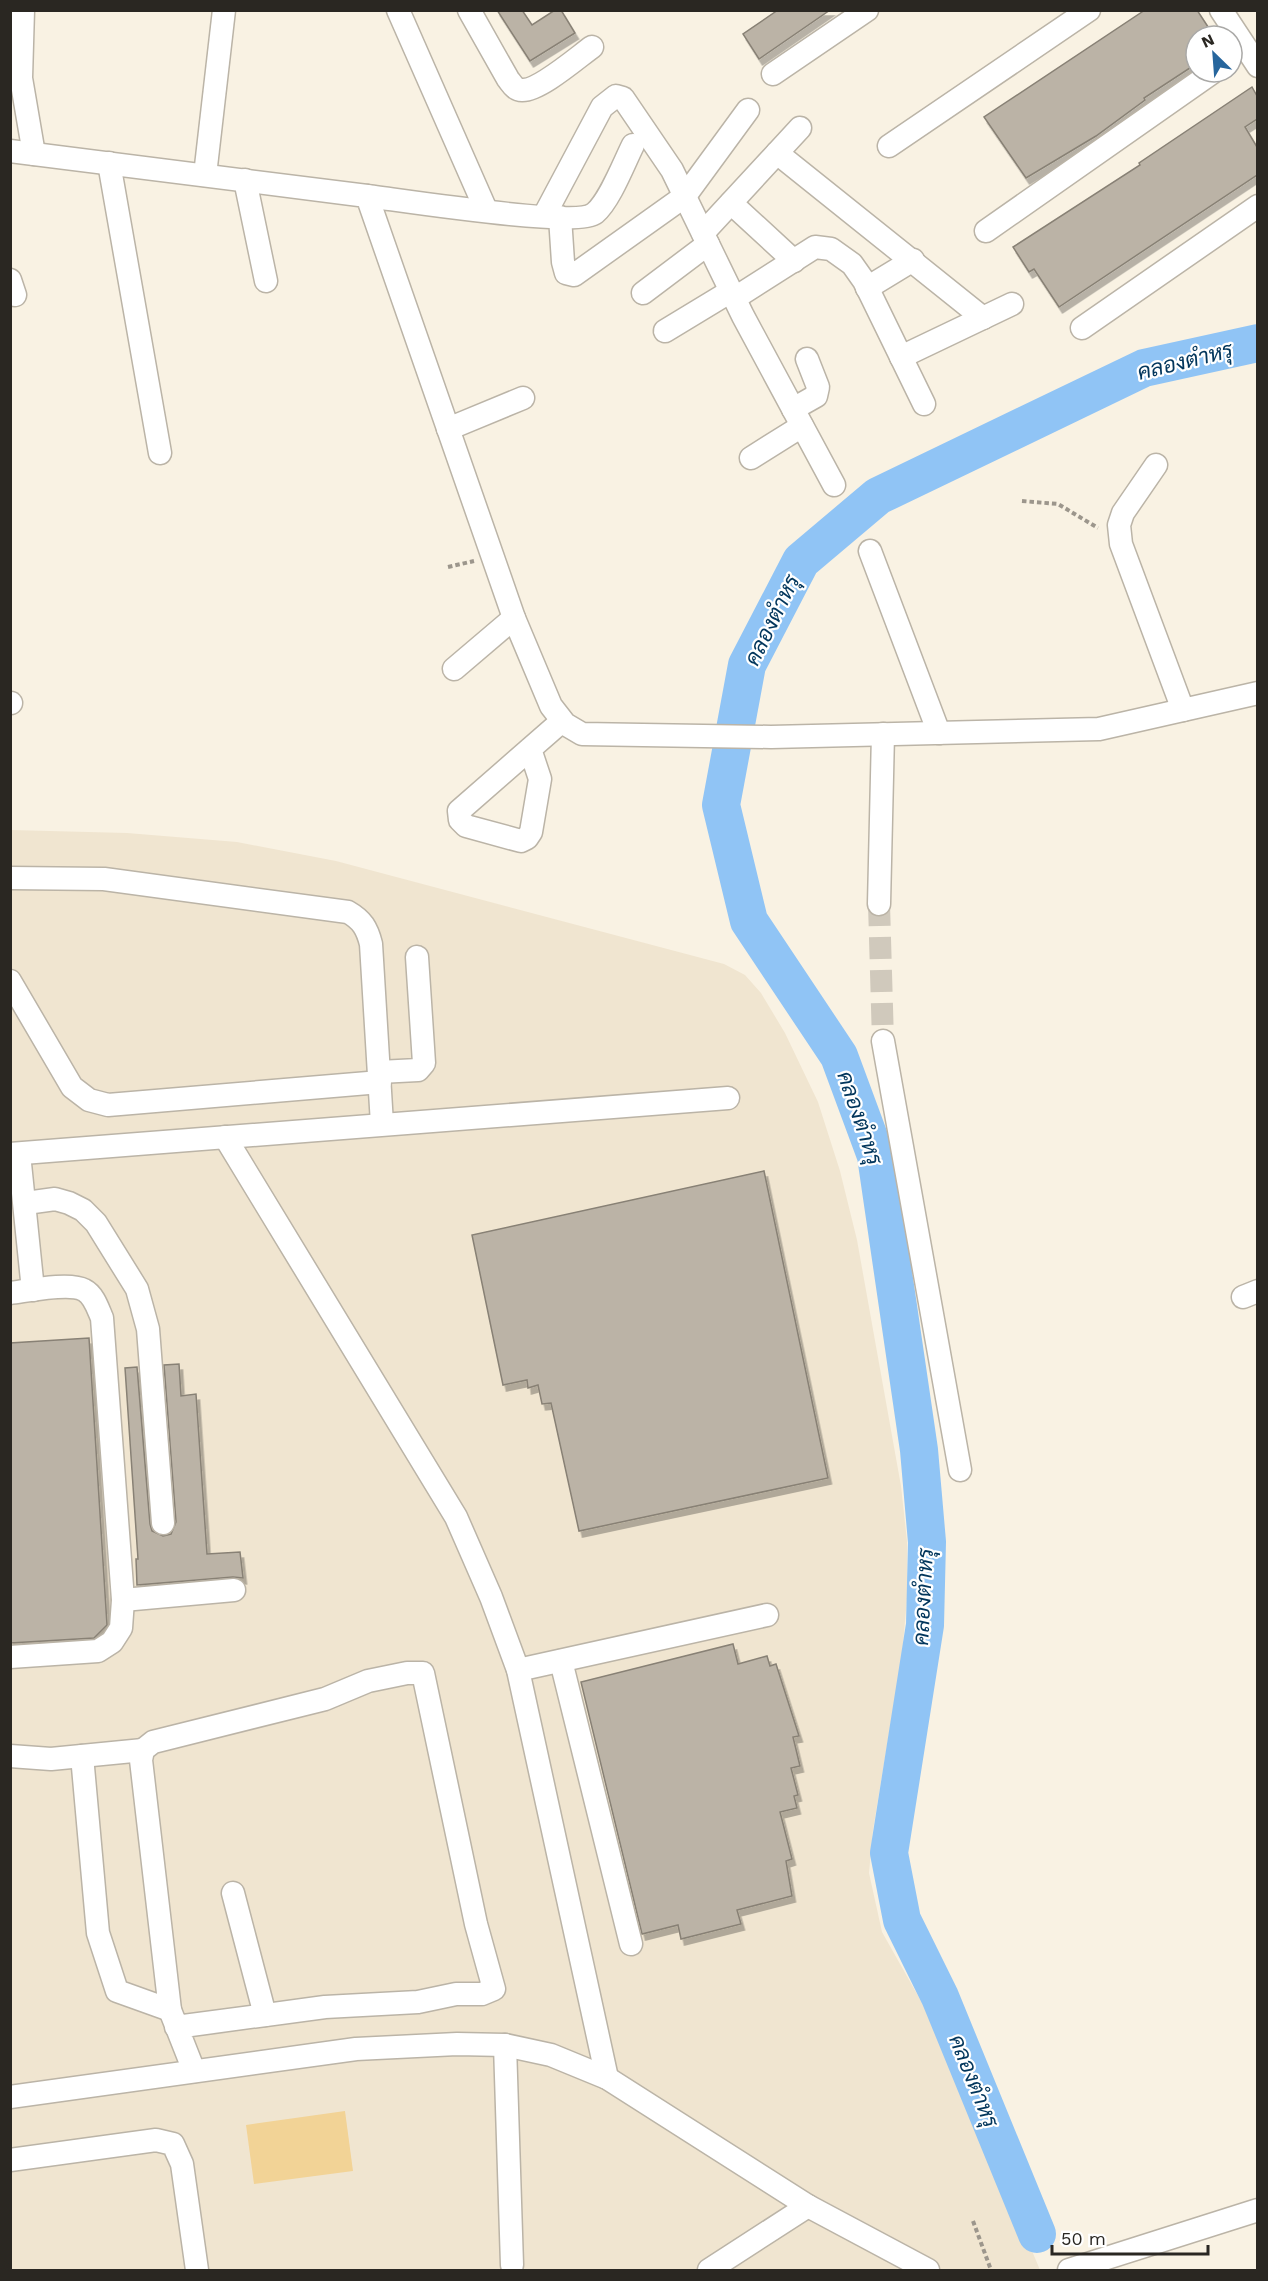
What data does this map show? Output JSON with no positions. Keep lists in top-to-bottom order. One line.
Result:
{"water":["คลองตำหรุ"],"scale_bar":"50 m","north":"top left"}
